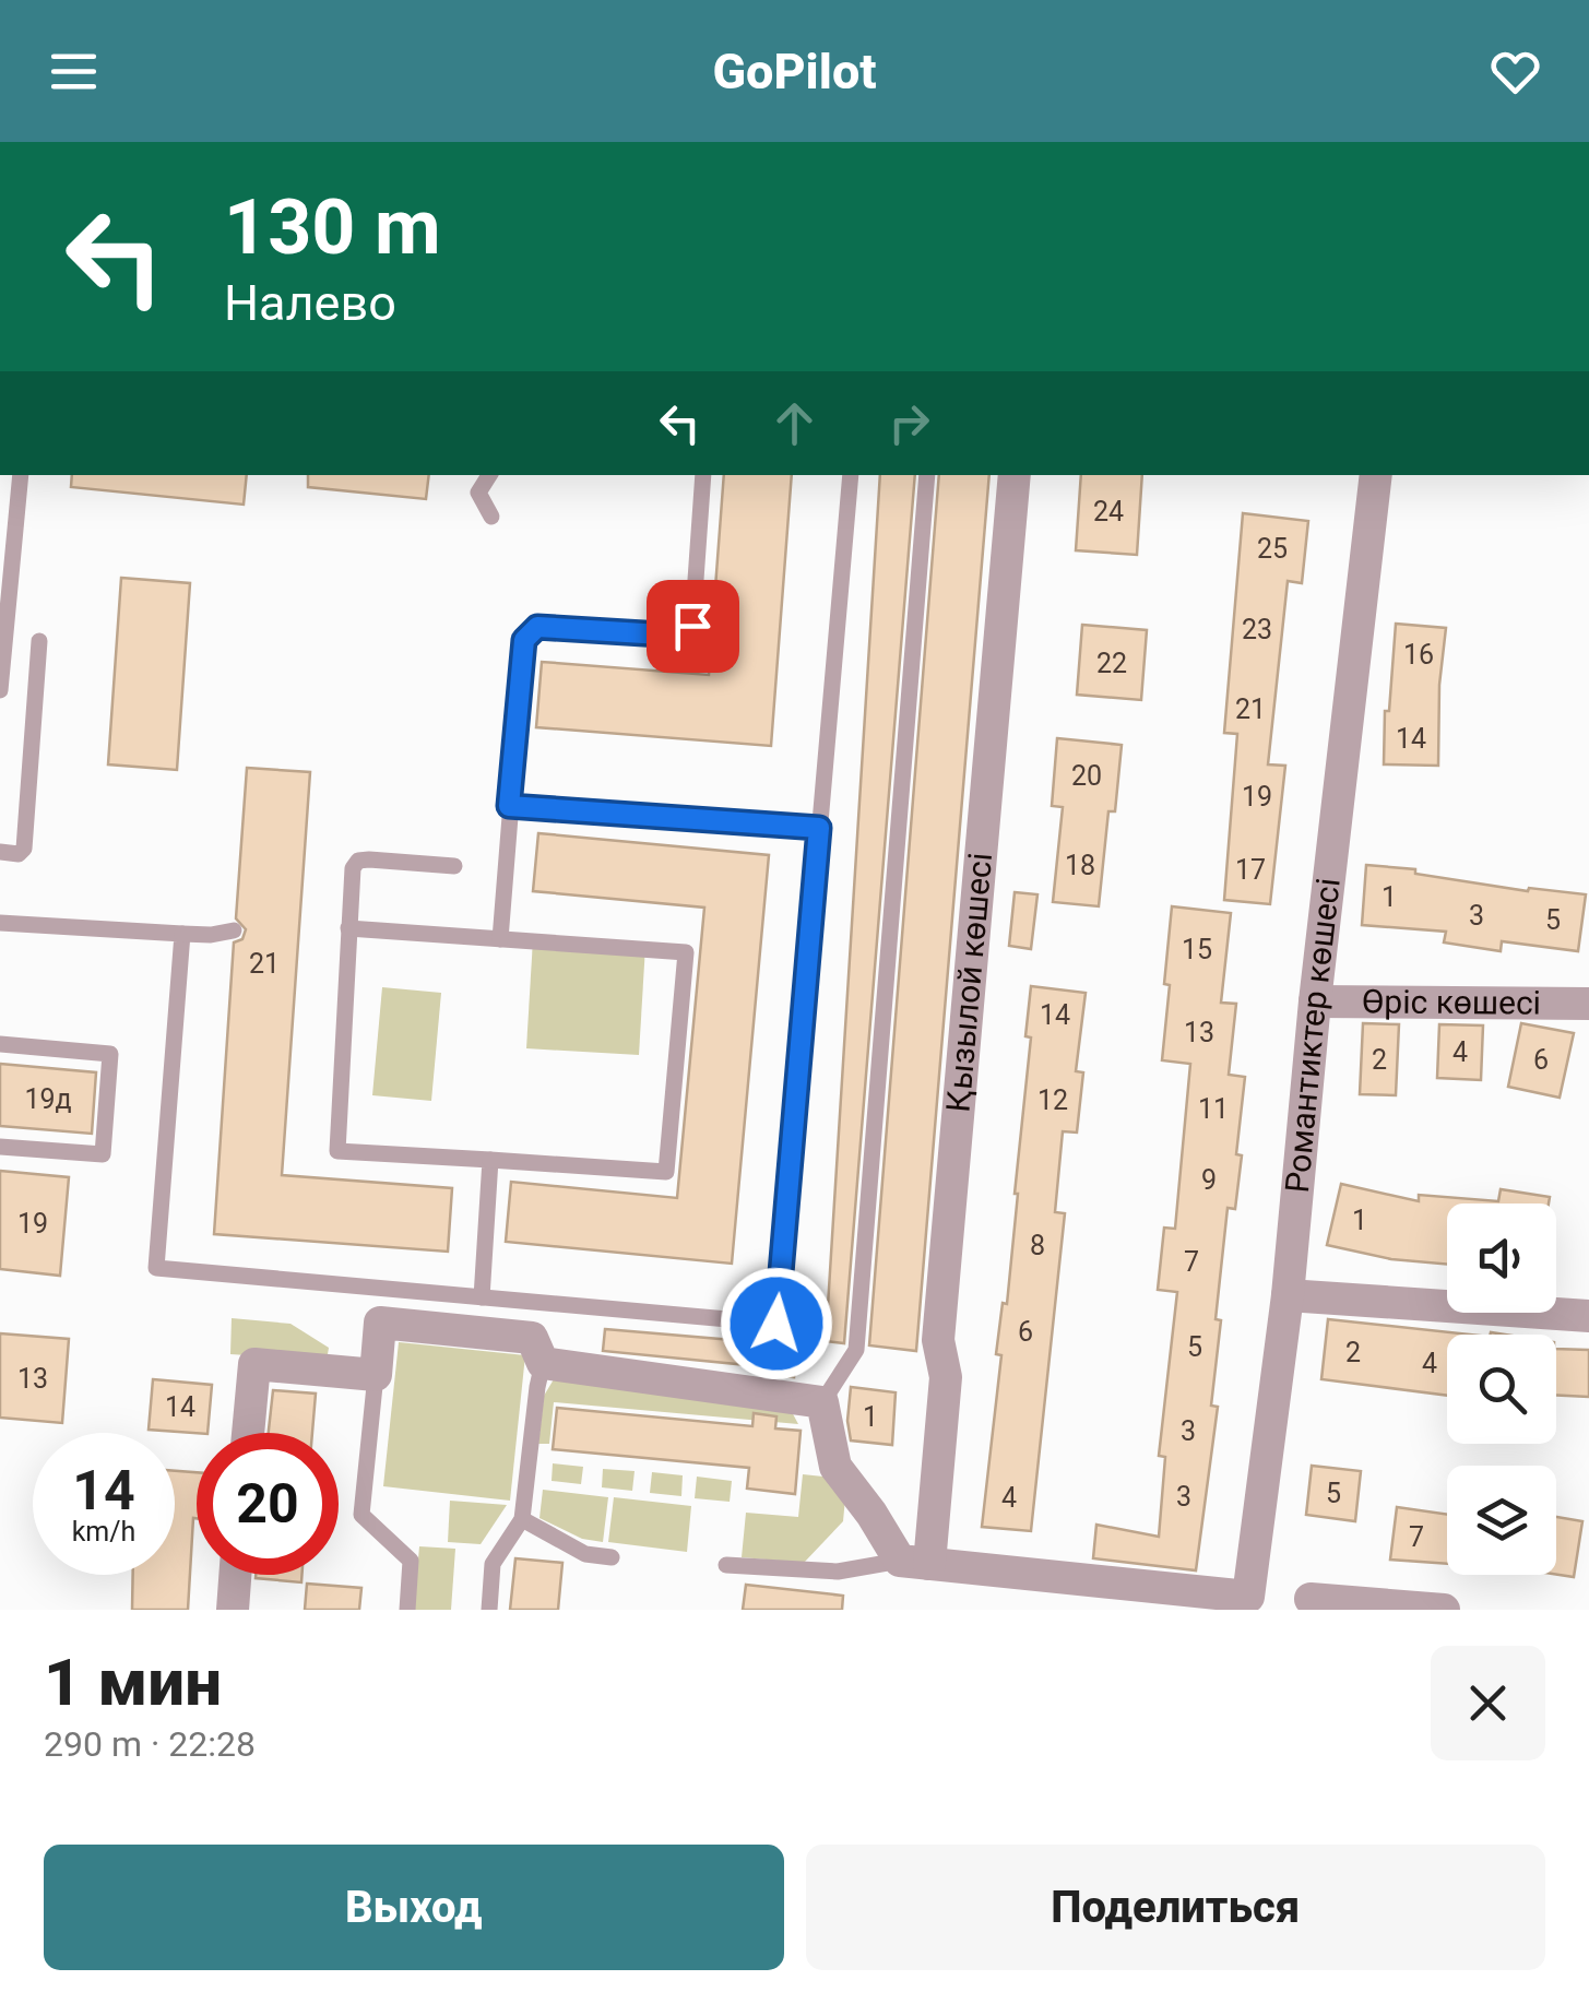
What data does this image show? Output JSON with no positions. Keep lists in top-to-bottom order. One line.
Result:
{"streets":{"street":["Қызылой көшесі","Өріс көшесі","Романтиктер көшесі"]},"crossings":[["Қызылой көшесі","Романтиктер көшесі"],["Өріс көшесі","Романтиктер көшесі"]],"house_numbers":["24","25","23","16","22","21","14","20","19","18","17","1","3","5","15","21","14","13","4","2","6","19д","12","11","9","1","19","8","7","6","5","2","4","13","14","1","3","5","3","4","7"],"page":{"header":"GoPilot","turn":["130 m","Налево"],"speed":"14 km/h","limit":"20","heading":["1 мин","290 m · 22:28"],"buttons":["Выход","Поделиться"]}}
